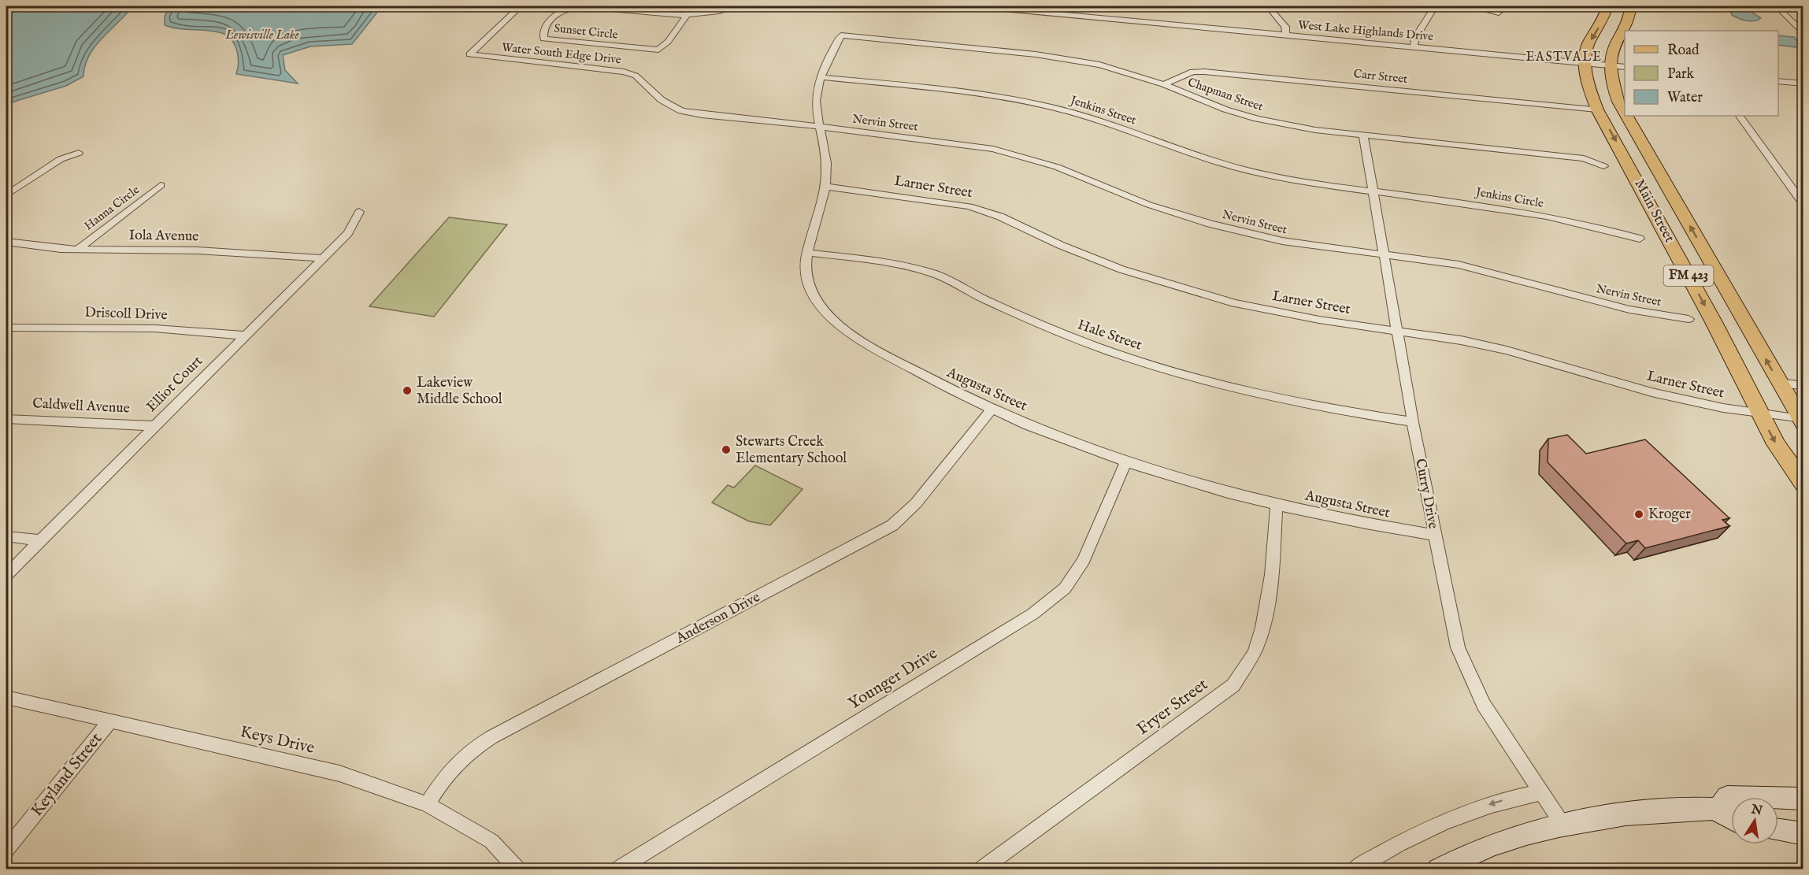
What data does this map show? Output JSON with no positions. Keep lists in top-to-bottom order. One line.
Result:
{"streets":{"main road":["Main Street","FM 423"],"street":["West Lake Highlands Drive","Sunset Circle","Water South Edge Drive","Carr Street","Chapman Street","Jenkins Street","Nervin Street","Larner Street","Jenkins Circle","Hanna Circle","Iola Avenue","Driscoll Drive","Hale Street","Elliot Court","Augusta Street","Caldwell Avenue","Curry Drive","Anderson Drive","Younger Drive","Fryer Street","Keys Drive","Keyland Street"]},"crossings":[["West Lake Highlands Drive","Main Street"],["Water South Edge Drive","Nervin Street"],["Water South Edge Drive","Augusta Street"],["Carr Street","Chapman Street"],["Carr Street","Main Street"],["Chapman Street","Augusta Street"],["Chapman Street","Curry Drive"],["Jenkins Street","Jenkins Circle"],["Jenkins Street","Augusta Street"],["Jenkins Street","Curry Drive"],["Nervin Street","Augusta Street"],["Nervin Street","Curry Drive"],["Larner Street","Main Street"],["Larner Street","Augusta Street"],["Larner Street","Curry Drive"],["Jenkins Circle","Curry Drive"],["Hanna Circle","Iola Avenue"],["Iola Avenue","Elliot Court"],["Driscoll Drive","Elliot Court"],["Hale Street","Augusta Street"],["Hale Street","Curry Drive"],["Elliot Court","Caldwell Avenue"],["Augusta Street","Curry Drive"],["Augusta Street","Anderson Drive"],["Augusta Street","Younger Drive"],["Augusta Street","Fryer Street"],["Anderson Drive","Keys Drive"],["Keys Drive","Keyland Street"]],"districts":["EASTVALE"],"water":["Lewisville Lake"],"places":["Lakeview Middle School","Stewarts Creek Elementary School","Kroger"],"legend":["Road","Park","Water"],"north":"top"}
